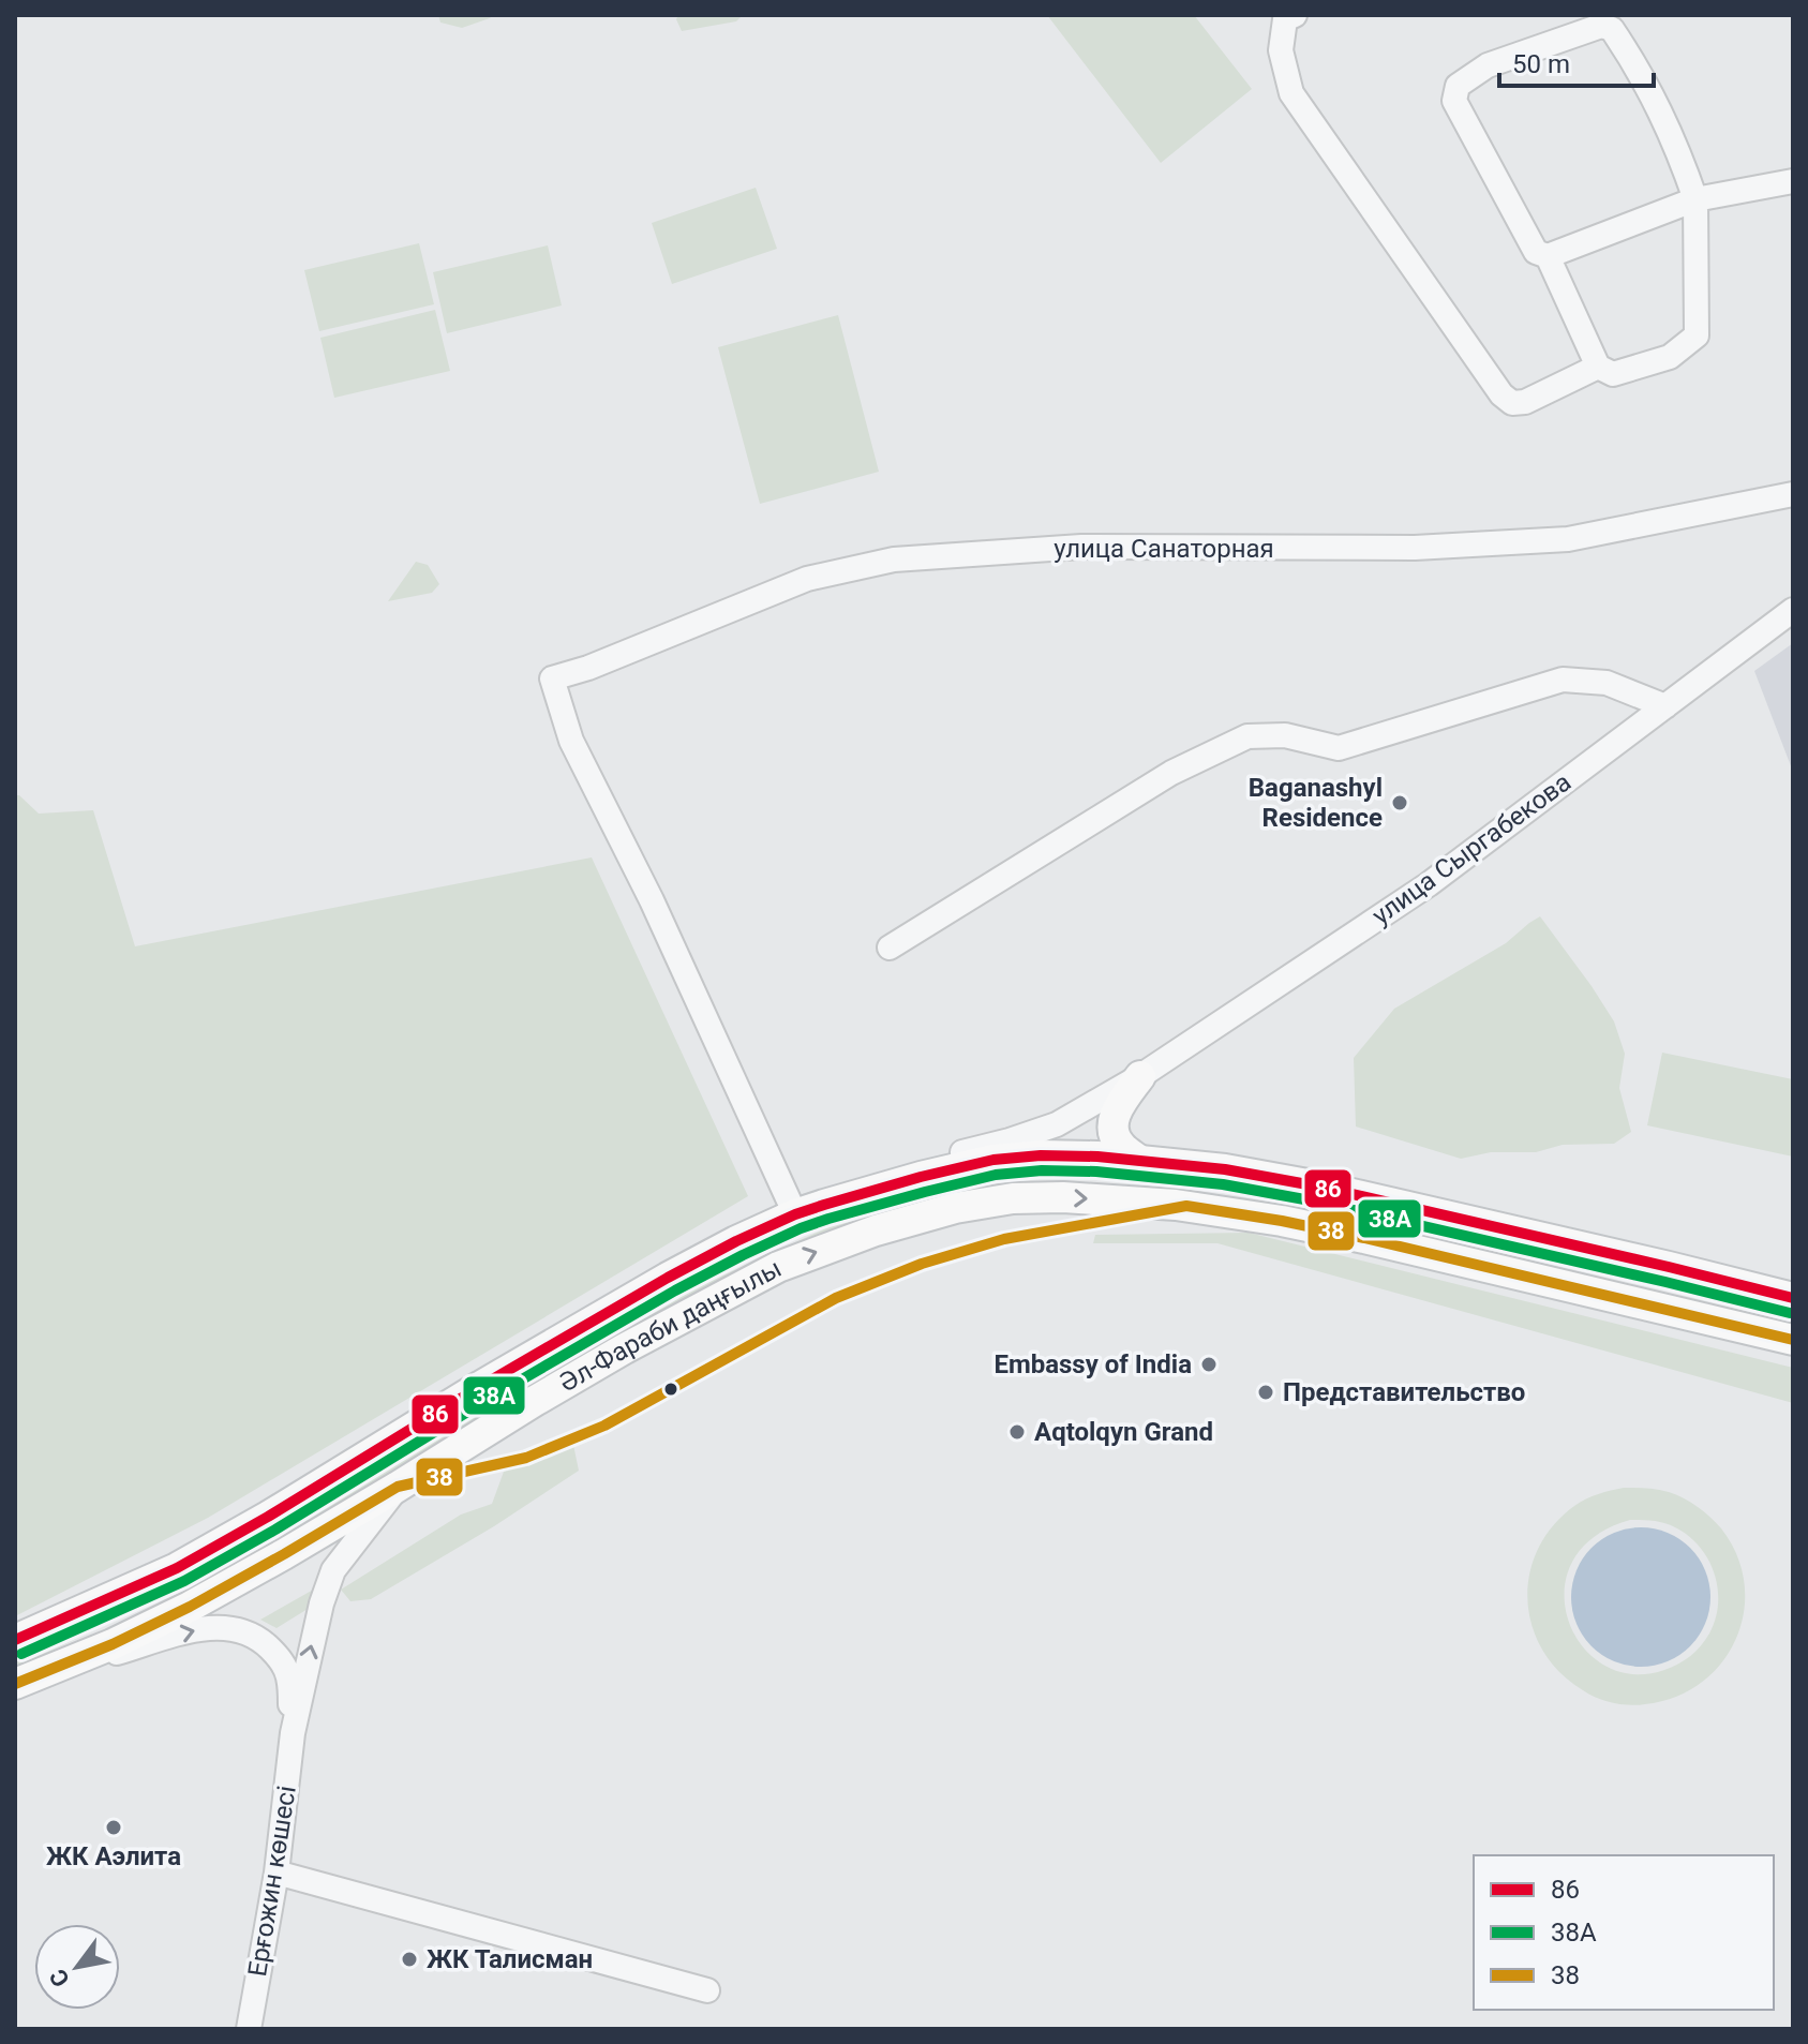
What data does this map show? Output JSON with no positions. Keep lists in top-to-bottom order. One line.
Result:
{"streets":{"main road":["Әл-Фараби даңғылы"],"street":["улица Санаторная","улица Сыргабекова","Ерғожин көшесі"]},"crossings":[["улица Санаторная","улица Сыргабекова"],["улица Санаторная","Әл-Фараби даңғылы"],["улица Сыргабекова","Әл-Фараби даңғылы"],["Әл-Фараби даңғылы","Ерғожин көшесі"]],"places":["Baganashyl Residence","Embassy of India","Представительство","Aqtolqyn Grand","ЖК Аэлита","ЖК Талисман"],"lines":["transit line 86","transit line 38А","transit line 38"],"legend":["86","38А","38"],"scale_bar":"50 m","north":"bottom left"}
